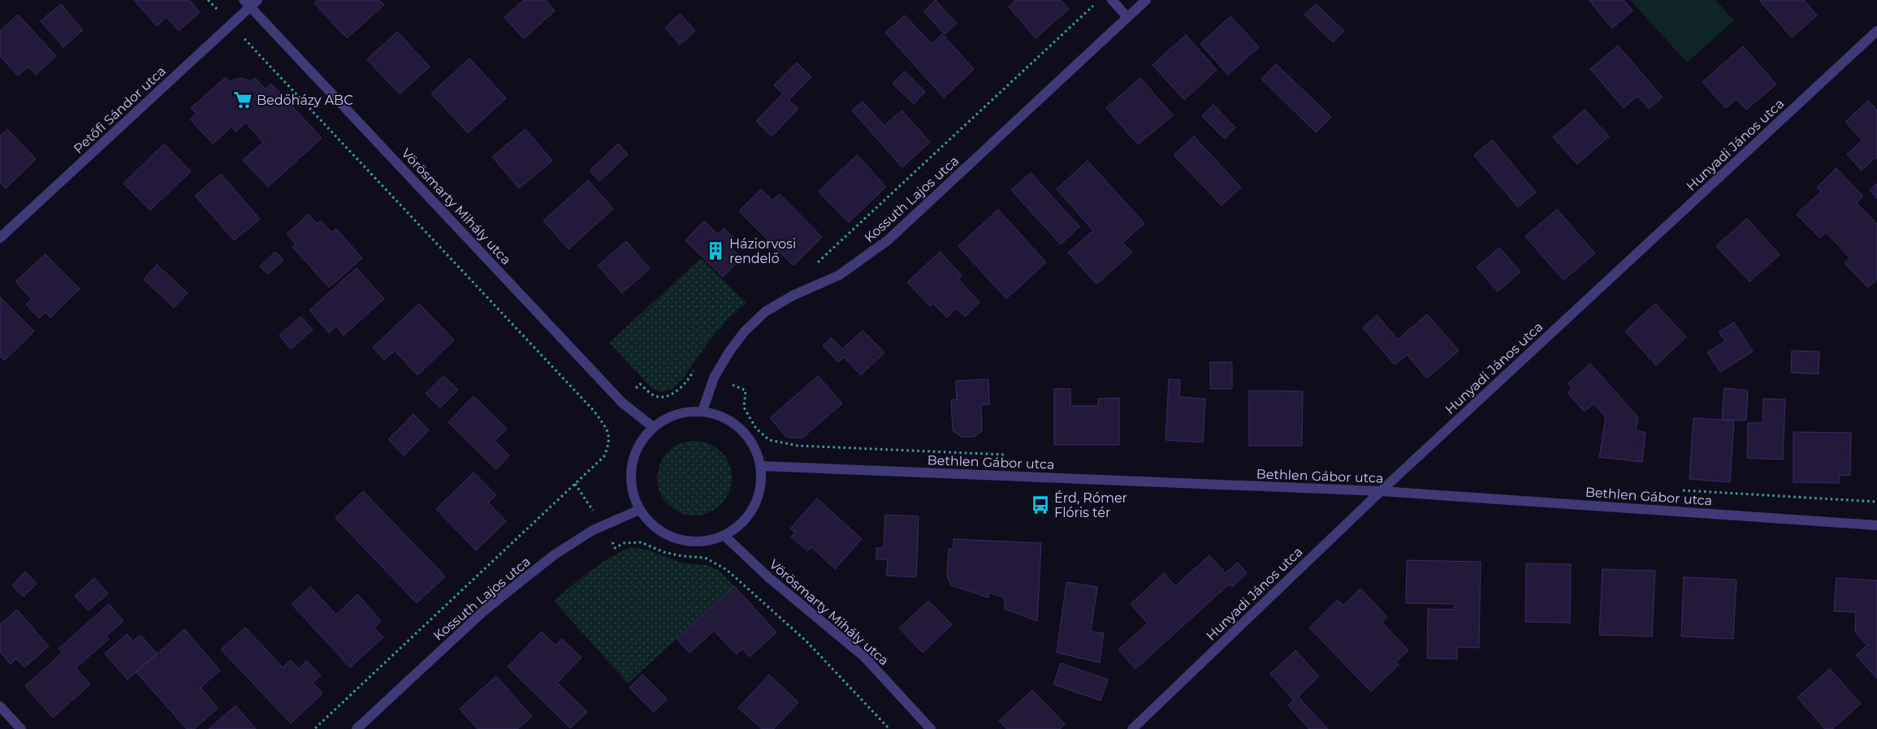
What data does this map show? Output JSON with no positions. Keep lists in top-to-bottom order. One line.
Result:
{"streets":{"street":["Petőfi Sándor utca","Hunyadi János utca","Kossuth Lajos utca","Vörösmarty Mihály utca","Bethlen Gábor utca"]},"crossings":[["Petőfi Sándor utca","Vörösmarty Mihály utca"],["Hunyadi János utca","Bethlen Gábor utca"],["Kossuth Lajos utca","Vörösmarty Mihály utca"],["Kossuth Lajos utca","Bethlen Gábor utca"],["Vörösmarty Mihály utca","Bethlen Gábor utca"]],"places":{"supermarket":["Bedőházy ABC"],"building":["Háziorvosi rendelő"],"bus stop":["Érd, Rómer Flóris tér"]}}
